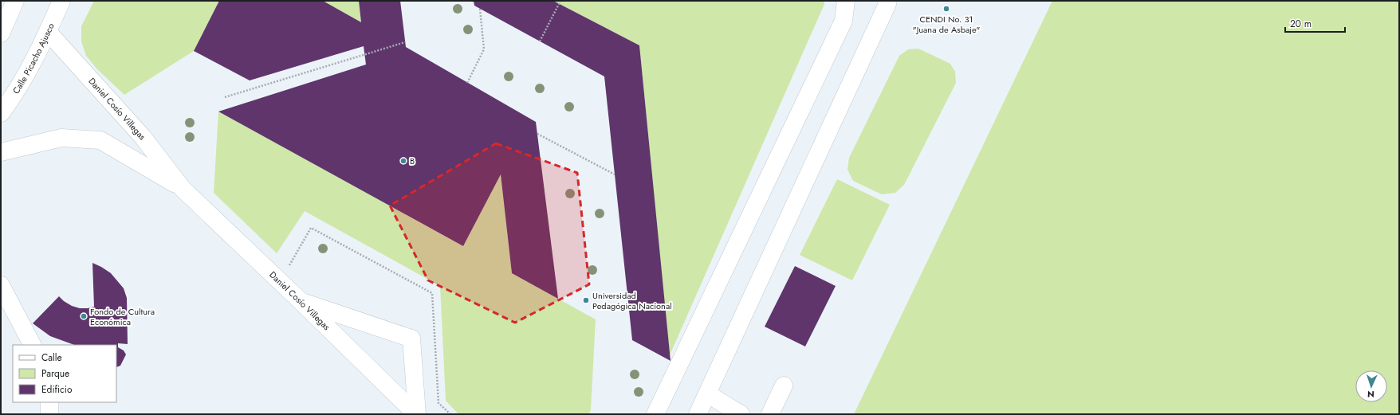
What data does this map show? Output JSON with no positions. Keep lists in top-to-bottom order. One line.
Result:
{"streets":{"street":["Calle Picacho Ajusco","Daniel Cosío Villegas"]},"crossings":[["Calle Picacho Ajusco","Daniel Cosío Villegas"]],"places":["CENDI No. 31 \"Juana de Asbaje\"","B","Universidad Pedagógica Nacional","Fondo de Cultura Económica"],"legend":["Calle","Parque","Edificio"],"scale_bar":"20 m","north":"bottom"}
